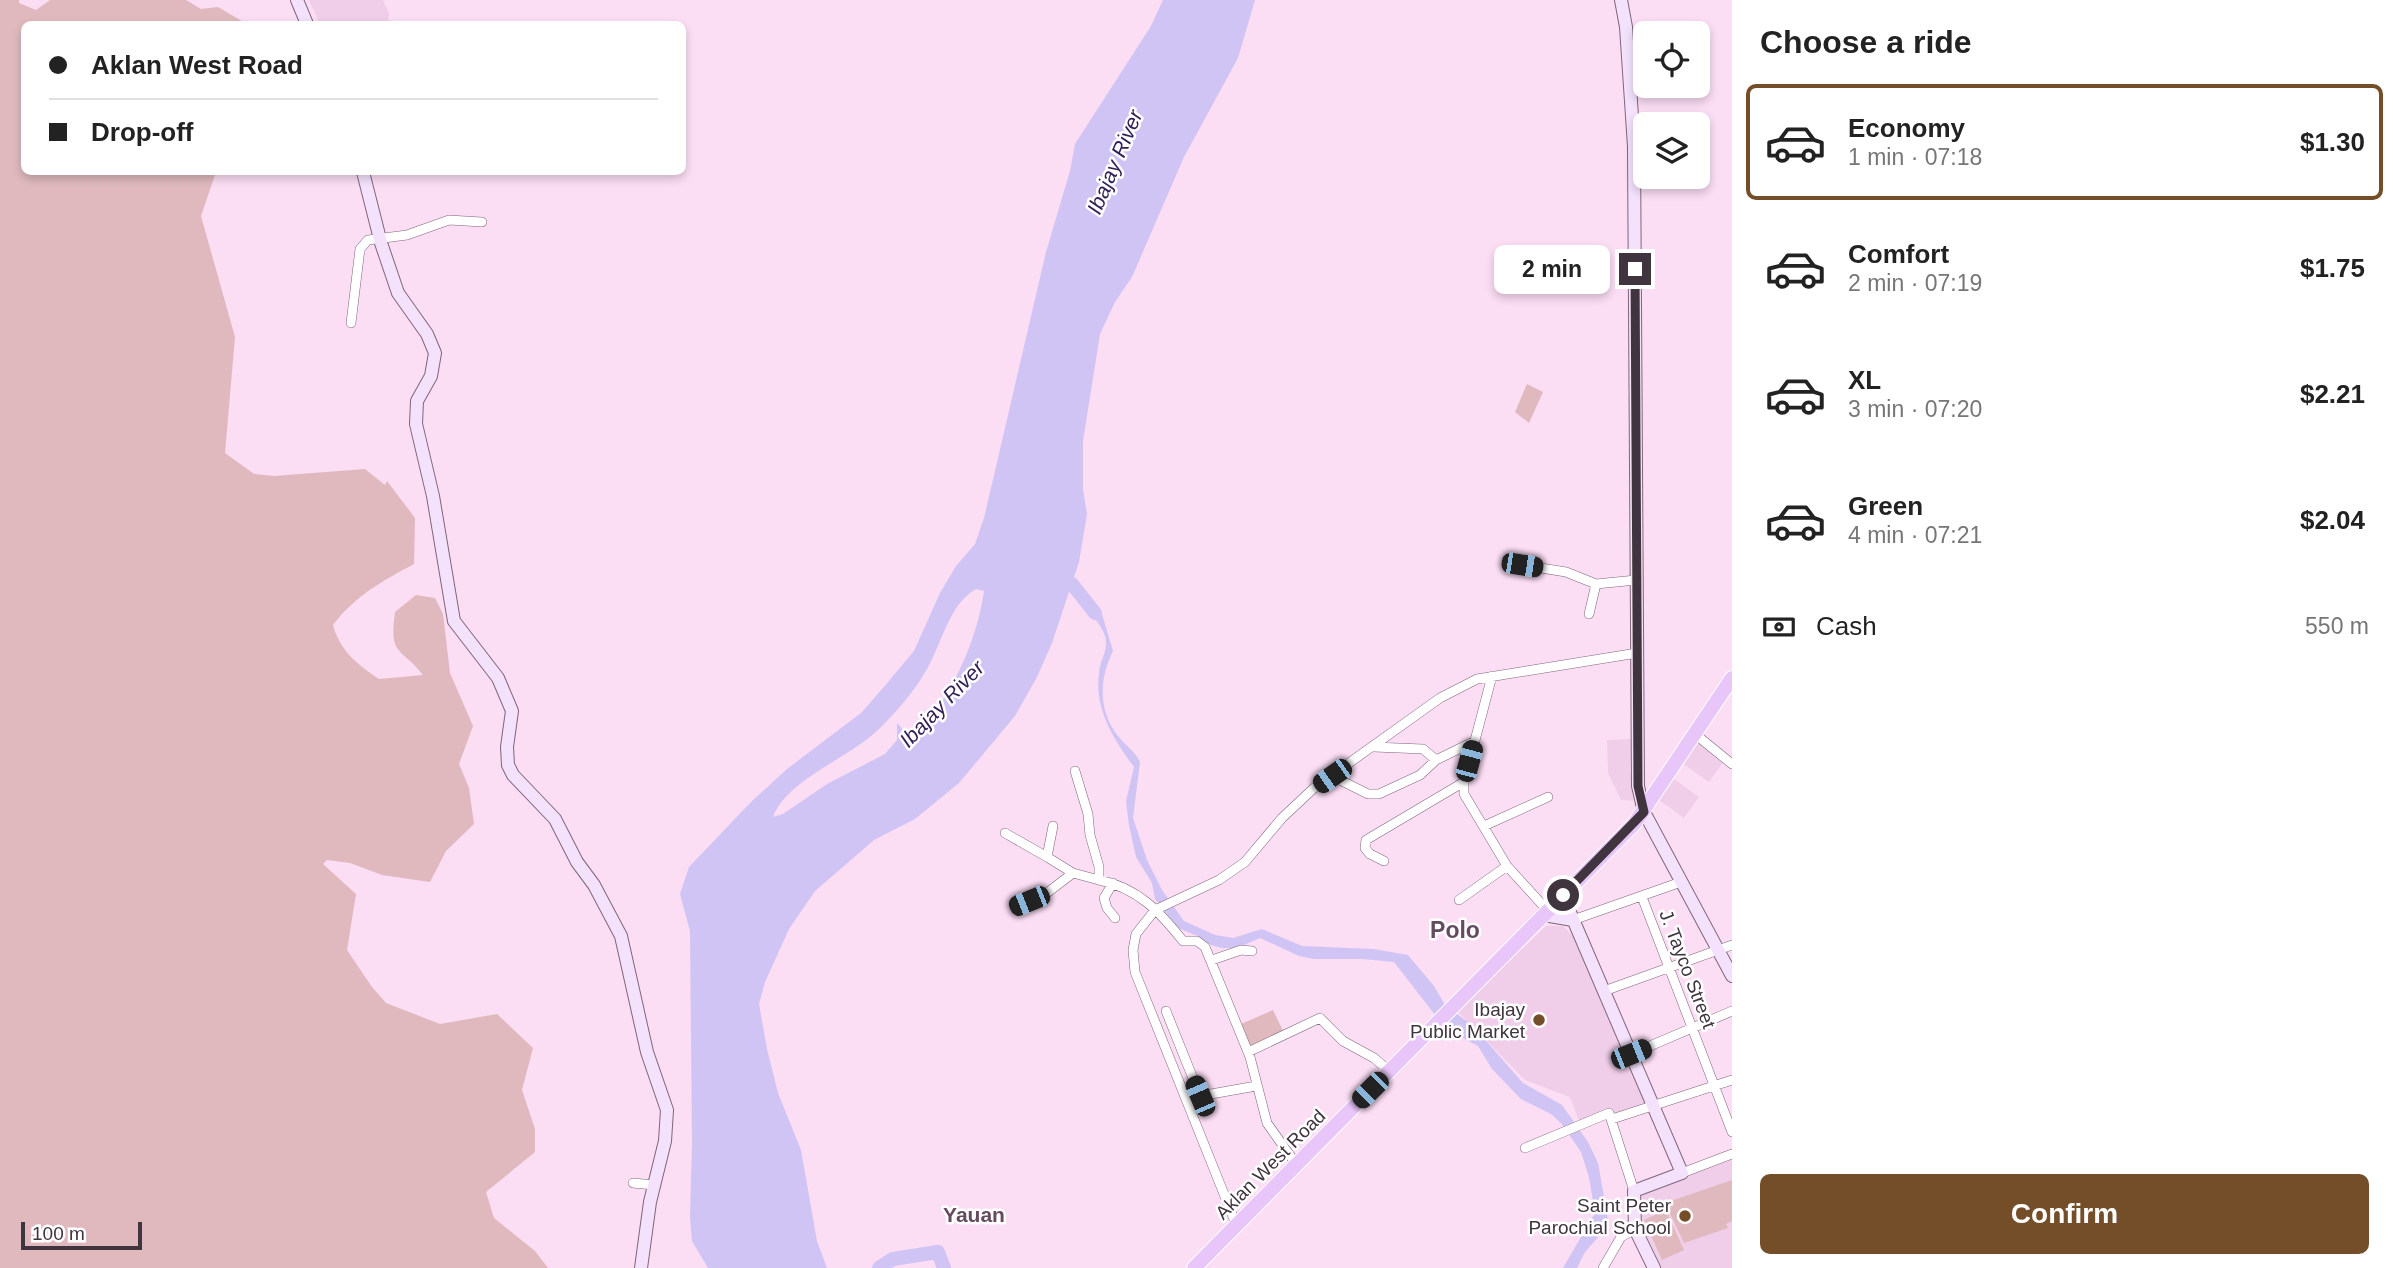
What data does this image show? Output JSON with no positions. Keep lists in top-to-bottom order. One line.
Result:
{"streets":{"main road":["Aklan West Road"],"street":["J. Tayco Street"]},"districts":["Polo","Yauan"],"water":["Ibajay River"],"places":["Ibajay Public Market","Saint Peter Parochial School"],"scale_bar":"100 m","page":{"heading":"Choose a ride","banner":["Aklan West Road","Drop-off"],"list":[{"name":"Economy","note":"1 min · 07:18","value":"$1.30"},{"name":"Comfort","note":"2 min · 07:19","value":"$1.75"},{"name":"XL","note":"3 min · 07:20","value":"$2.21"},{"name":"Green","note":"4 min · 07:21","value":"$2.04"}],"bubble":"2 min","pay":["Cash","550 m"],"buttons":"Confirm","scale":"100 m"}}
